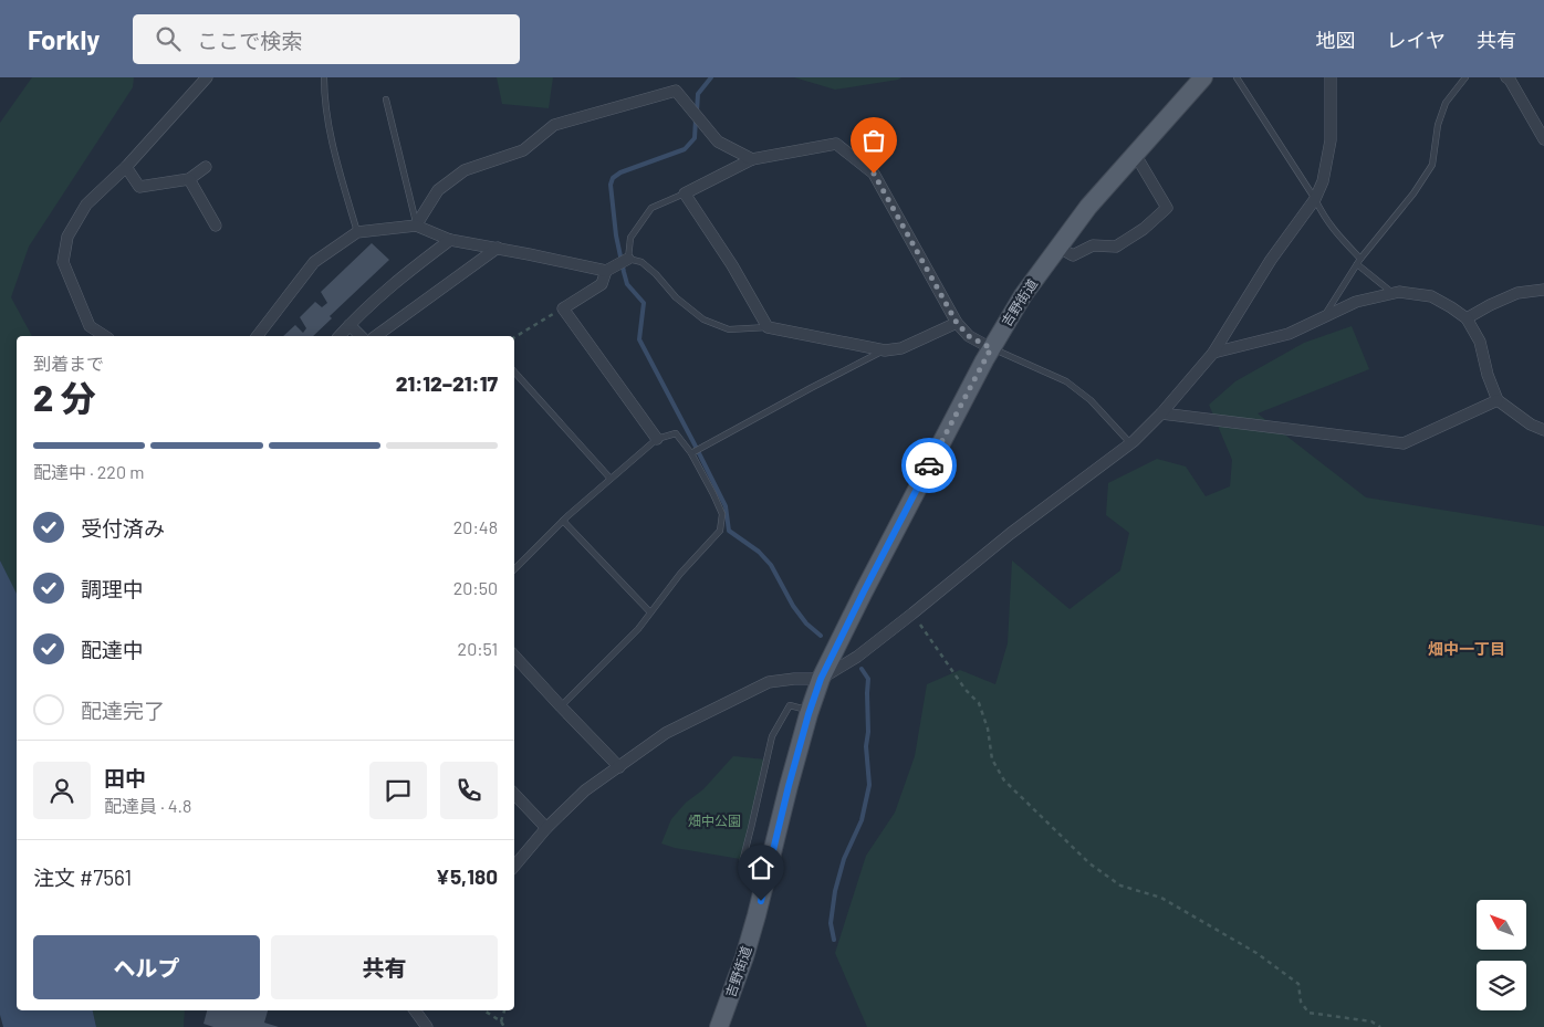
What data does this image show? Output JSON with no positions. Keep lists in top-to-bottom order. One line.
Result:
{"streets":{"main road":["吉野街道"]},"districts":["畑中一丁目"],"parks":["畑中公園"],"north":"top left","page":{"header":"Forkly","search":"ここで検索","nav":["地図","レイヤ","共有"],"heading":["2 分","到着まで","21:12–21:17"],"panel":["田中","配達員 · 4.8","注文 #7561","¥5,180"],"bar":"配達中 · 220 m","list":[["受付済み","20:48"],["調理中","20:50"],["配達中","20:51"],"配達完了"],"buttons":["ヘルプ","共有"]}}
